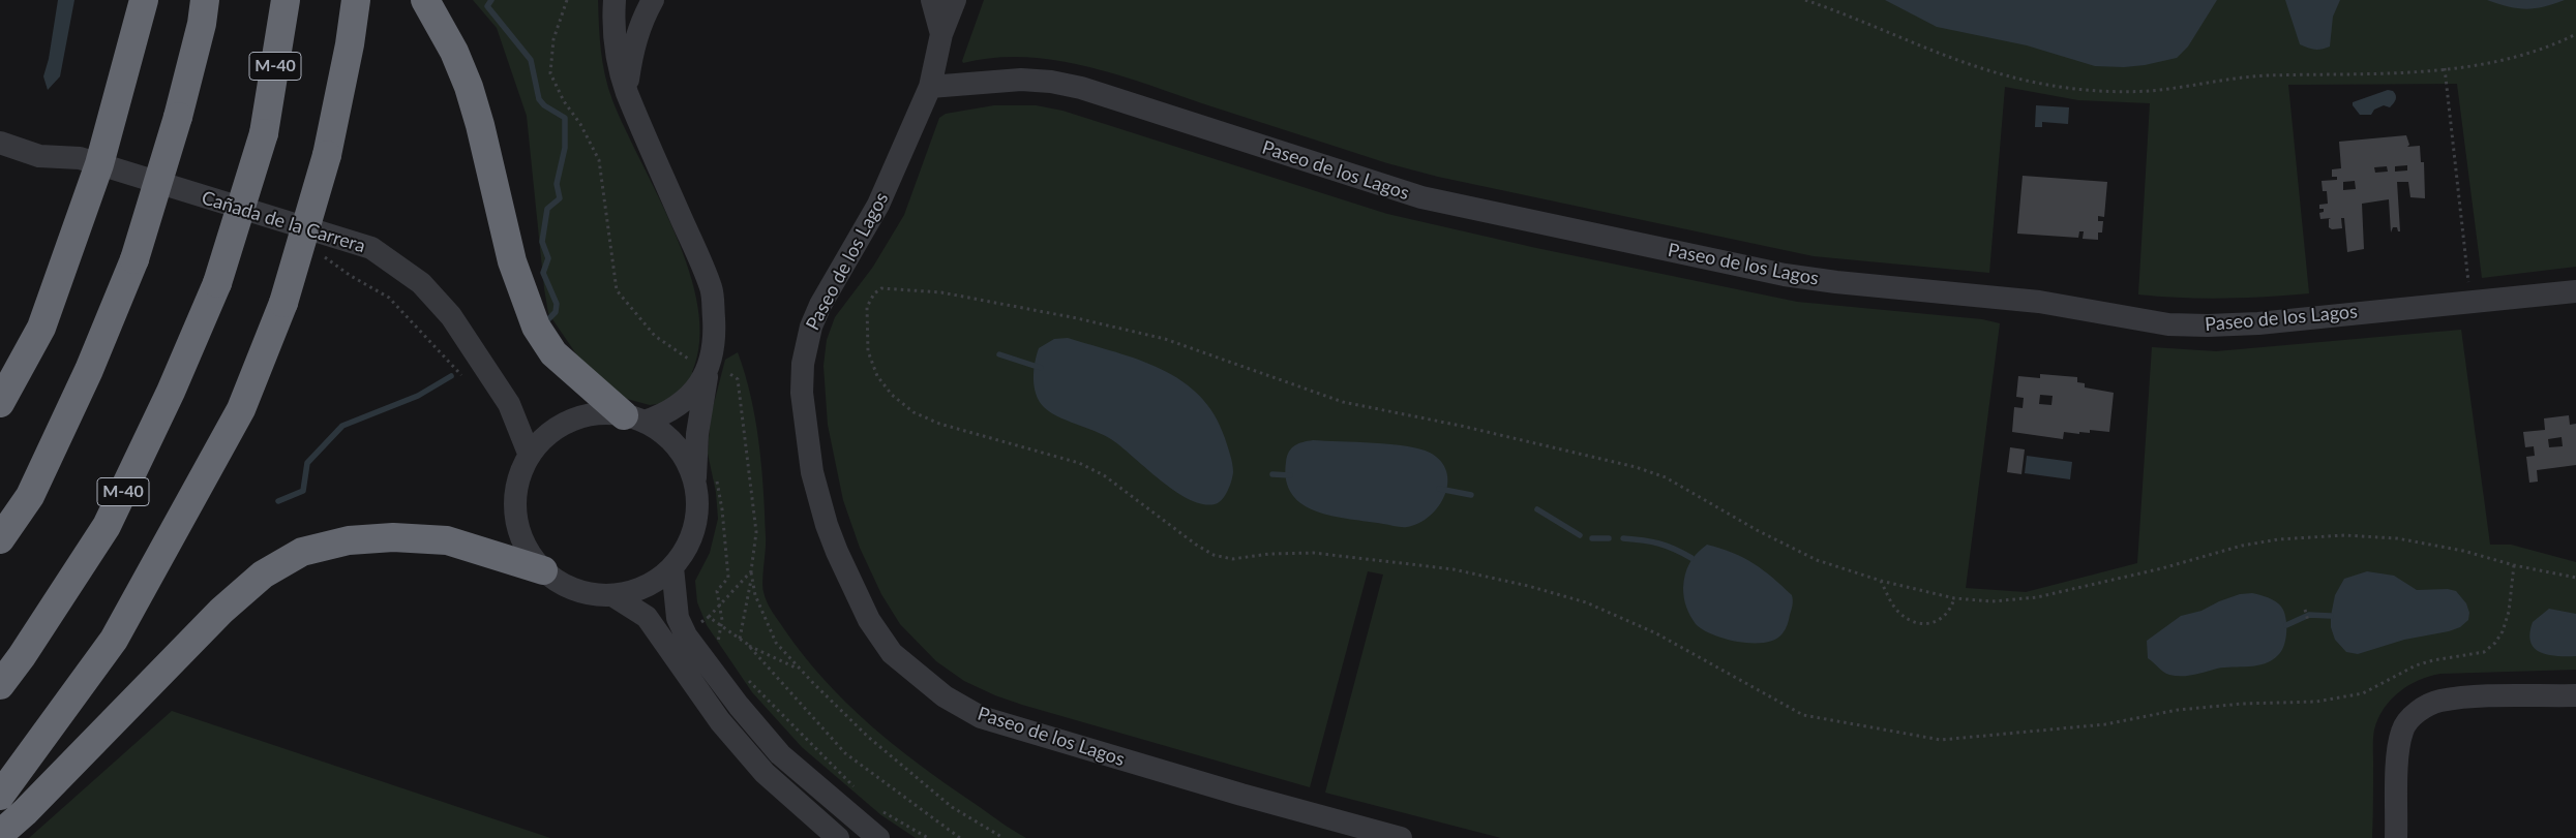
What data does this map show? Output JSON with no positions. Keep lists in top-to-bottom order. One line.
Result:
{"streets":{"highway":["M-40"],"street":["Paseo de los Lagos","Cañada de la Carrera"]}}
